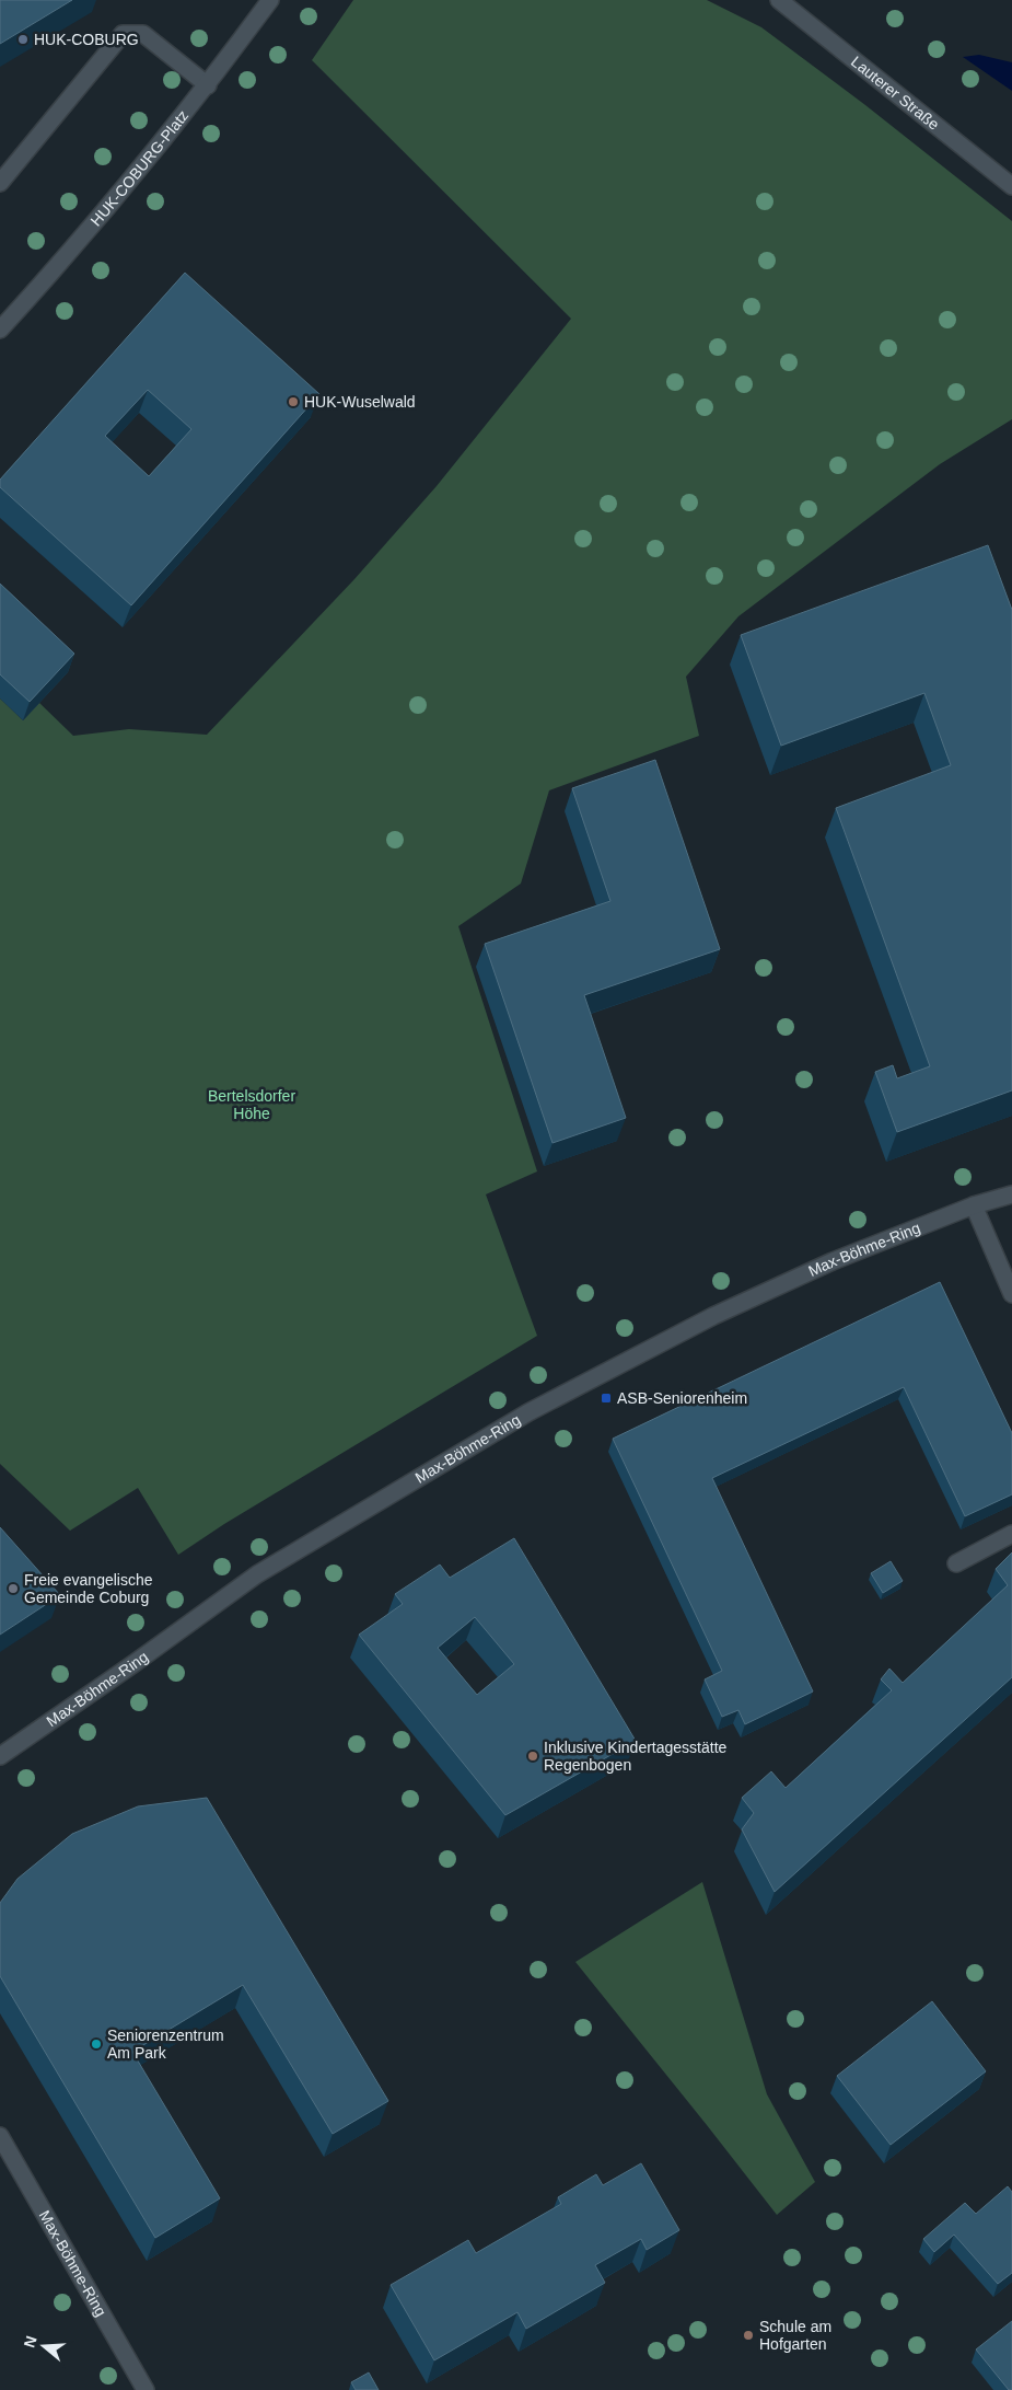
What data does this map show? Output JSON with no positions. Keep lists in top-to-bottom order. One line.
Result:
{"streets":{"street":["Lauterer Straße","HUK-COBURG-Platz","Max-Böhme-Ring"]},"parks":["Bertelsdorfer Höhe"],"places":{"other":["HUK-COBURG","HUK-Wuselwald","Freie evangelische Gemeinde Coburg","Inklusive Kindertagesstätte Regenbogen","Seniorenzentrum Am Park","Schule am Hofgarten"],"transit":["ASB-Seniorenheim"]},"north":"left"}
